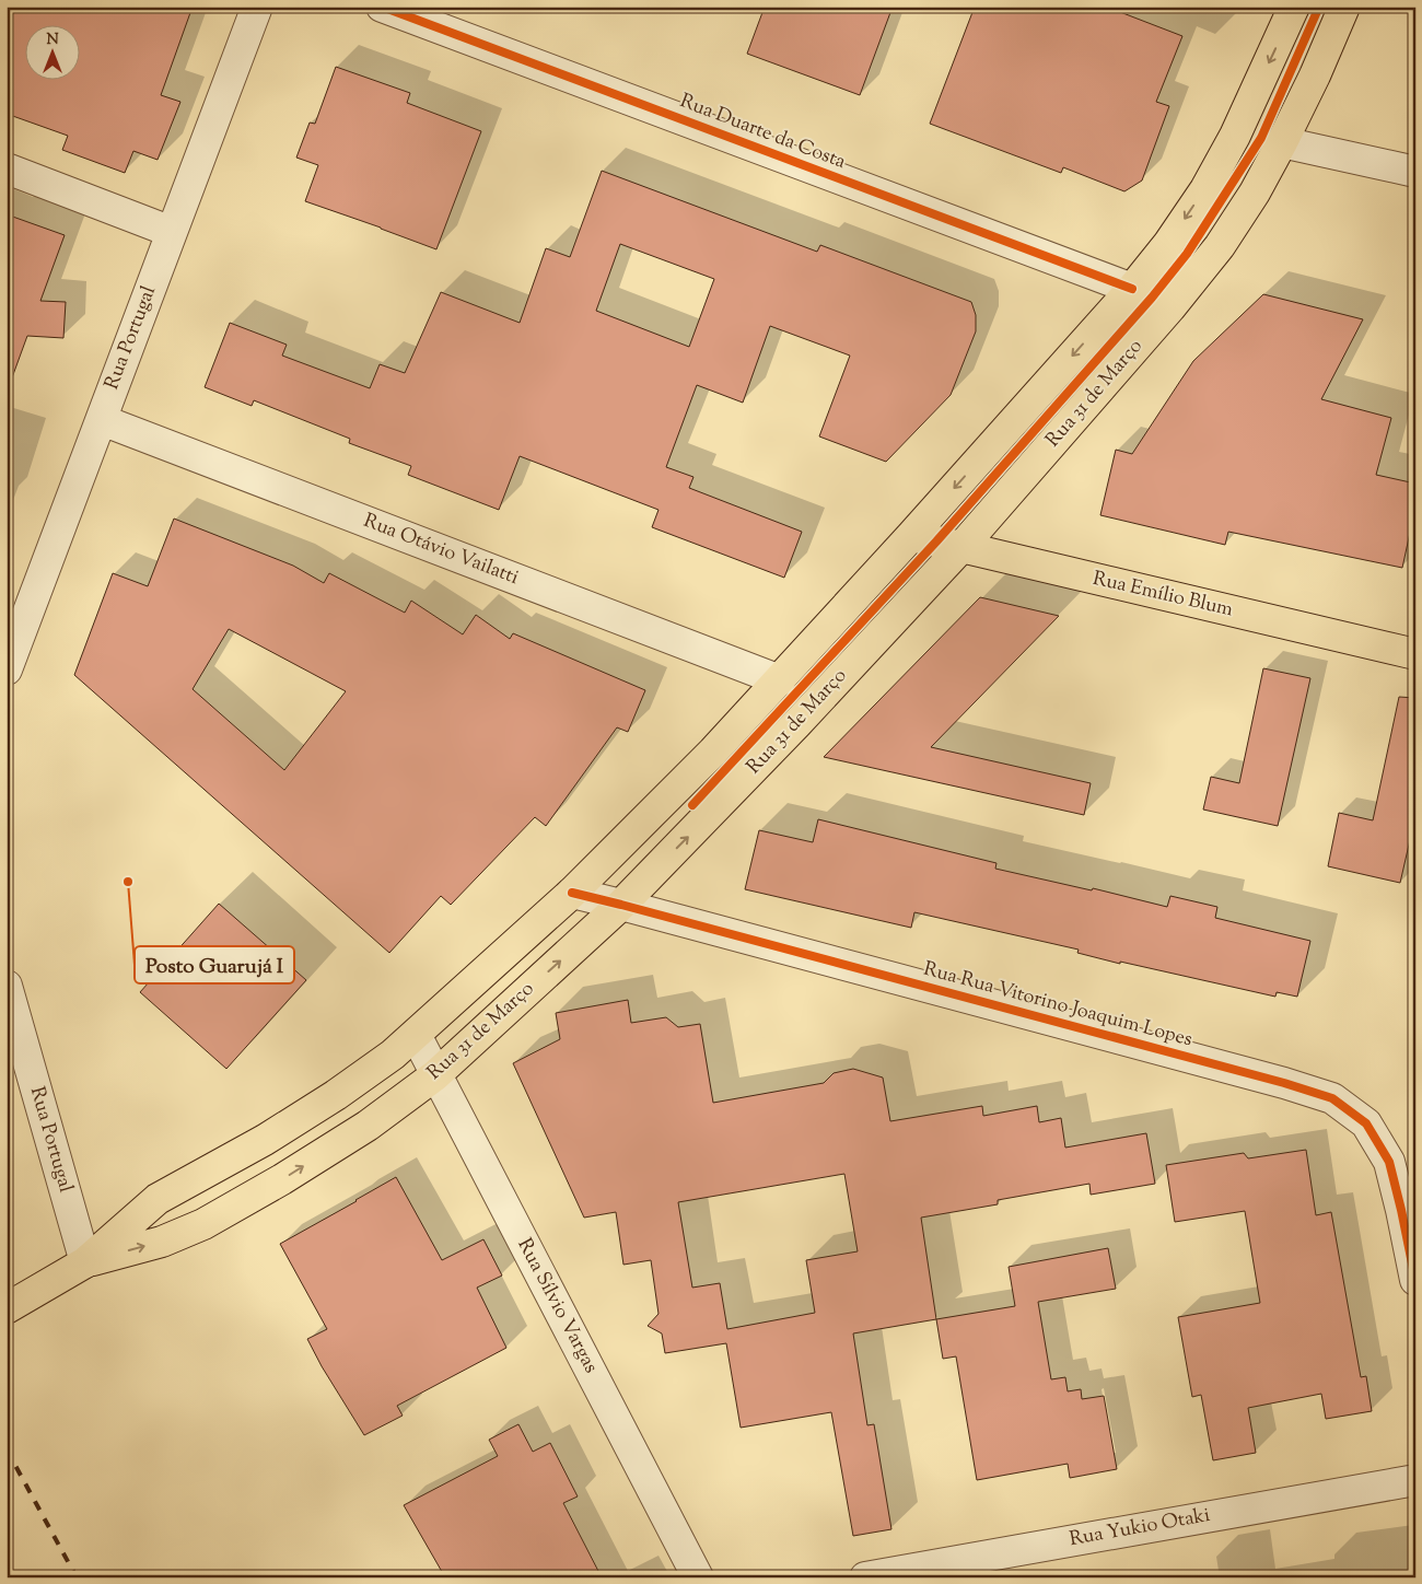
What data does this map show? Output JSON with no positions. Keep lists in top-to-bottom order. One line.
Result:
{"streets":{"main road":["Rua 31 de Março","Rua Emílio Blum"],"street":["Rua Duarte da Costa","Rua Portugal","Rua Otávio Vailatti","Rua Rua Vitorino Joaquim Lopes","Rua Sílvio Vargas","Rua Yukio Otaki"]},"crossings":[["Rua Duarte da Costa","Rua 31 de Março"],["Rua Portugal","Rua 31 de Março"],["Rua Portugal","Rua Otávio Vailatti"],["Rua 31 de Março","Rua Otávio Vailatti"],["Rua 31 de Março","Rua Emílio Blum"],["Rua 31 de Março","Rua Rua Vitorino Joaquim Lopes"],["Rua 31 de Março","Rua Sílvio Vargas"]],"places":["Posto Guarujá I"],"north":"top"}
